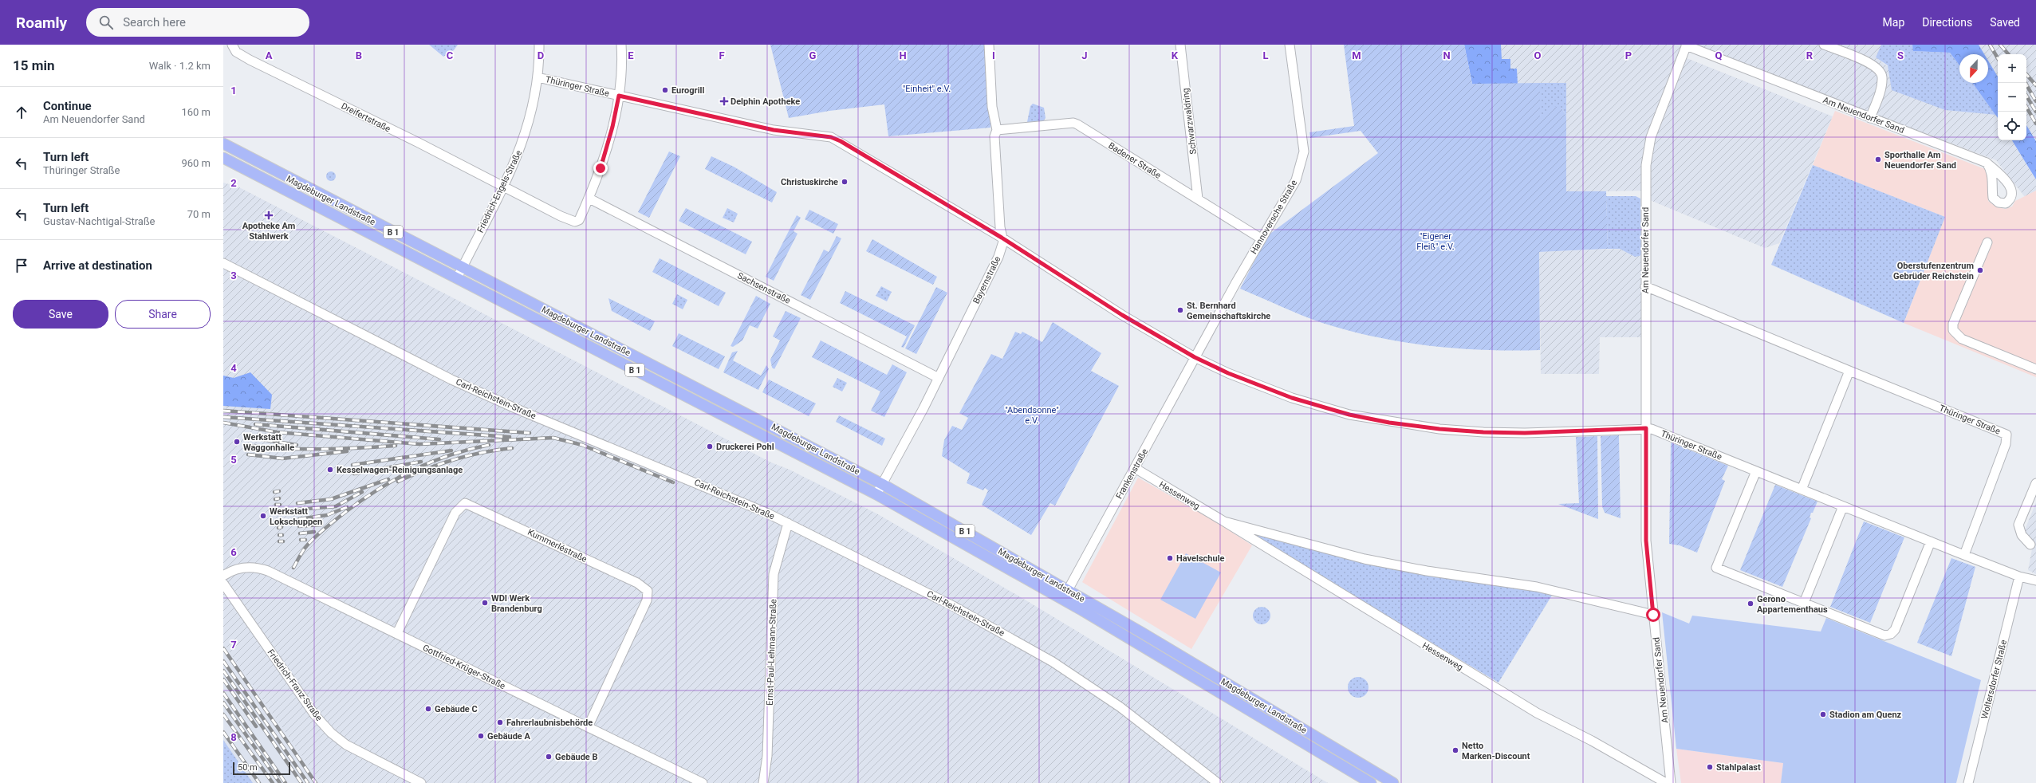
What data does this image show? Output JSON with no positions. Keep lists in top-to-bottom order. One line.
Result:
{"streets":{"main road":["Magdeburger Landstraße","B 1"],"street":["Thüringer Straße","Am Neuendorfer Sand","Dreifertstraße","Schwarzwaldring","Badener Straße","Friedrich-Engels-Straße","Hannoversche Straße","Bayernstraße","Sachsenstraße","Carl-Reichstein-Straße","Frankenstraße","Hessenweg","Kummerléstraße","Ernst-Paul-Lehmann-Straße","Gottfried-Krüger-Straße","Woltersdorfer Straße","Friedrich-Franz-Straße"]},"crossings":[["Thüringer Straße","Am Neuendorfer Sand"],["Thüringer Straße","Friedrich-Engels-Straße"],["Thüringer Straße","Hannoversche Straße"],["Thüringer Straße","Bayernstraße"],["Thüringer Straße","Frankenstraße"],["Thüringer Straße","Woltersdorfer Straße"],["Am Neuendorfer Sand","Hessenweg"],["Dreifertstraße","Friedrich-Engels-Straße"],["Dreifertstraße","Sachsenstraße"],["Schwarzwaldring","Badener Straße"],["Badener Straße","Hannoversche Straße"],["Badener Straße","Bayernstraße"],["Friedrich-Engels-Straße","Magdeburger Landstraße"],["Magdeburger Landstraße","Bayernstraße"],["Magdeburger Landstraße","Frankenstraße"],["Hannoversche Straße","Frankenstraße"],["Bayernstraße","Sachsenstraße"],["Carl-Reichstein-Straße","Ernst-Paul-Lehmann-Straße"],["Frankenstraße","Hessenweg"],["Kummerléstraße","Gottfried-Krüger-Straße"]],"parks":["\"Einheit\" e.V.","\"Eigener Fleiß\" e.V.","\"Abendsonne\" e.V."],"places":{"other":["Eurogrill","Sporthalle Am Neuendorfer Sand","Christuskirche","Oberstufenzentrum Gebrüder Reichstein","St. Bernhard Gemeinschaftskirche","Werkstatt Waggonhalle","Druckerei Pohl","Kesselwagen-Reinigungsanlage","Werkstatt Lokschuppen","Havelschule","WDI Werk Brandenburg","Gerono Appartementhaus","Gebäude C","Stadion am Quenz","Fahrerlaubnisbehörde","Gebäude A","Netto Marken-Discount","Gebäude B","Stahlpalast"],"health":["Delphin Apotheke","Apotheke Am Stahlwerk"]},"scale_bar":"50 m","north":"bottom","page":{"header":"Roamly","search":"Search here","nav":["Map","Directions","Saved"],"heading":["15 min","Walk · 1.2 km"],"map_buttons":["+","−"],"list":[["Continue","Am Neuendorfer Sand","160 m"],["Turn left","Thüringer Straße","960 m"],["Turn left","Gustav-Nachtigal-Straße","70 m"],"Arrive at destination"],"buttons":["Save","Share"],"scale":"50 m"},"grid":{"columns":["A","B","C","D","E","F","G","H","I","J","K","L","M","N","O","P","Q","R","S"],"rows":["1","2","3","4","5","6","7","8"]}}
